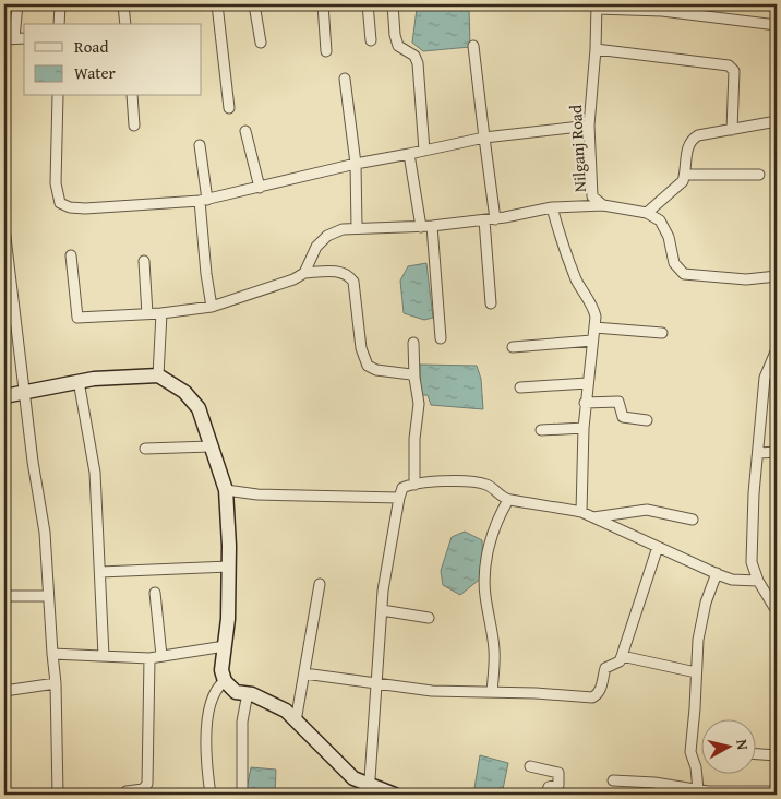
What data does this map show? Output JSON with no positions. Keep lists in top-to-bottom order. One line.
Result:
{"streets":{"street":["Nilganj Road"]},"legend":["Road","Water"],"north":"right"}
